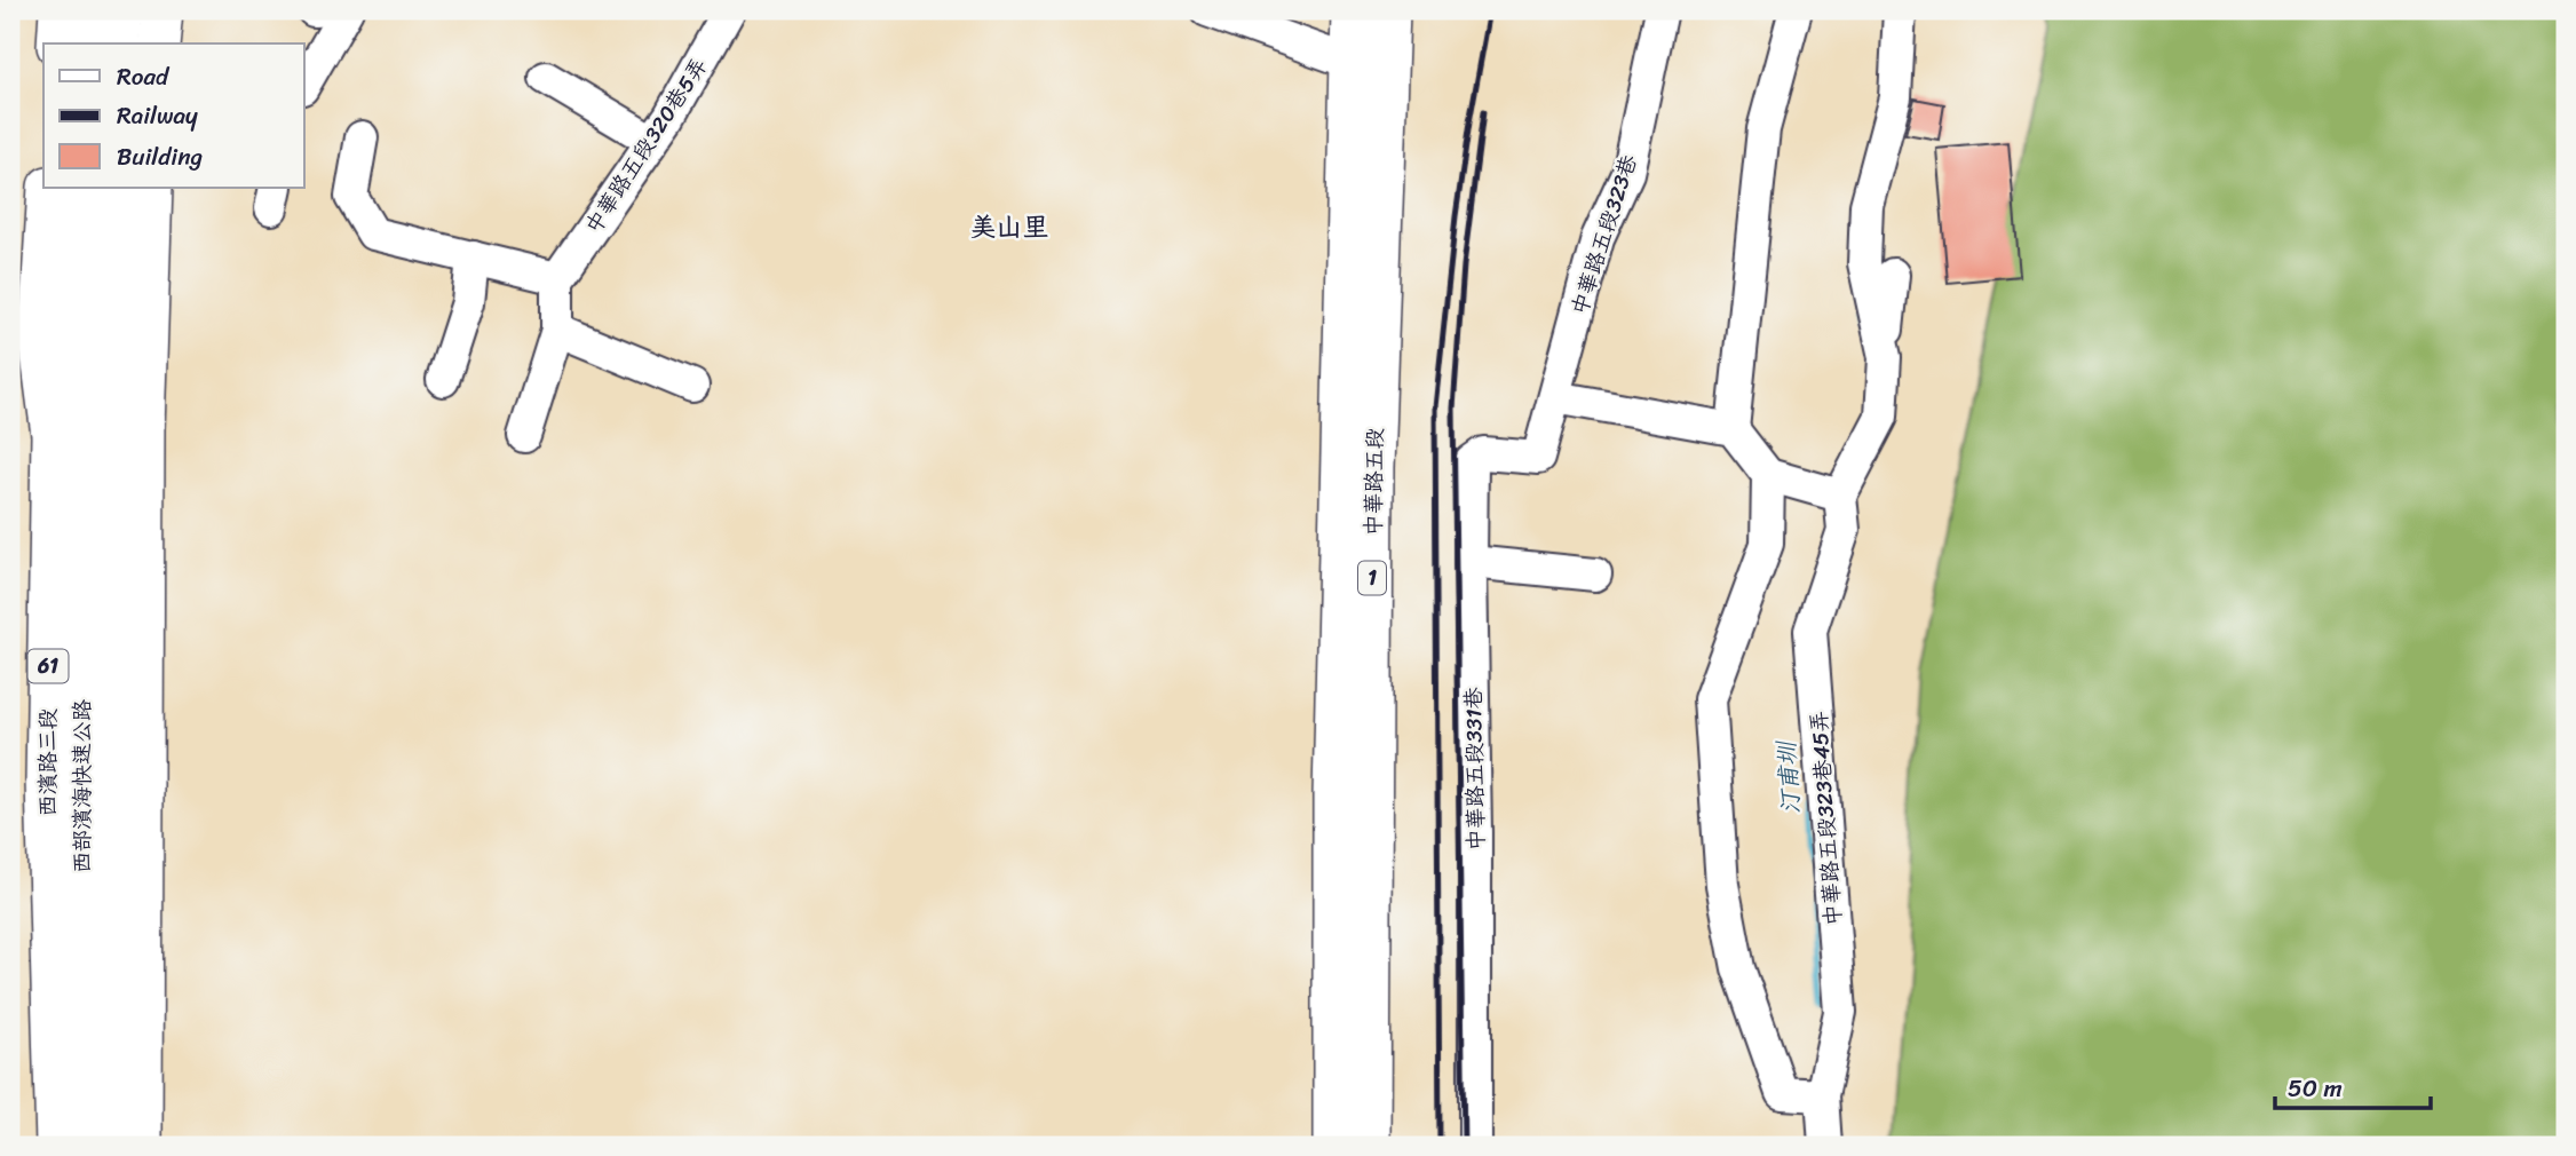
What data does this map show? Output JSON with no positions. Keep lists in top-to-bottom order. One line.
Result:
{"streets":{"highway":["61","西部濱海快速公路"],"main road":["中華路五段","1","西濱路三段"],"lane":["中華路五段320巷5弄","中華路五段323巷","中華路五段331巷","中華路五段323巷45弄"]},"crossings":[["中華路五段323巷","中華路五段331巷"]],"districts":["美山里"],"water":["汀甫圳"],"legend":["Road","Railway","Building"],"scale_bar":"50 m"}
